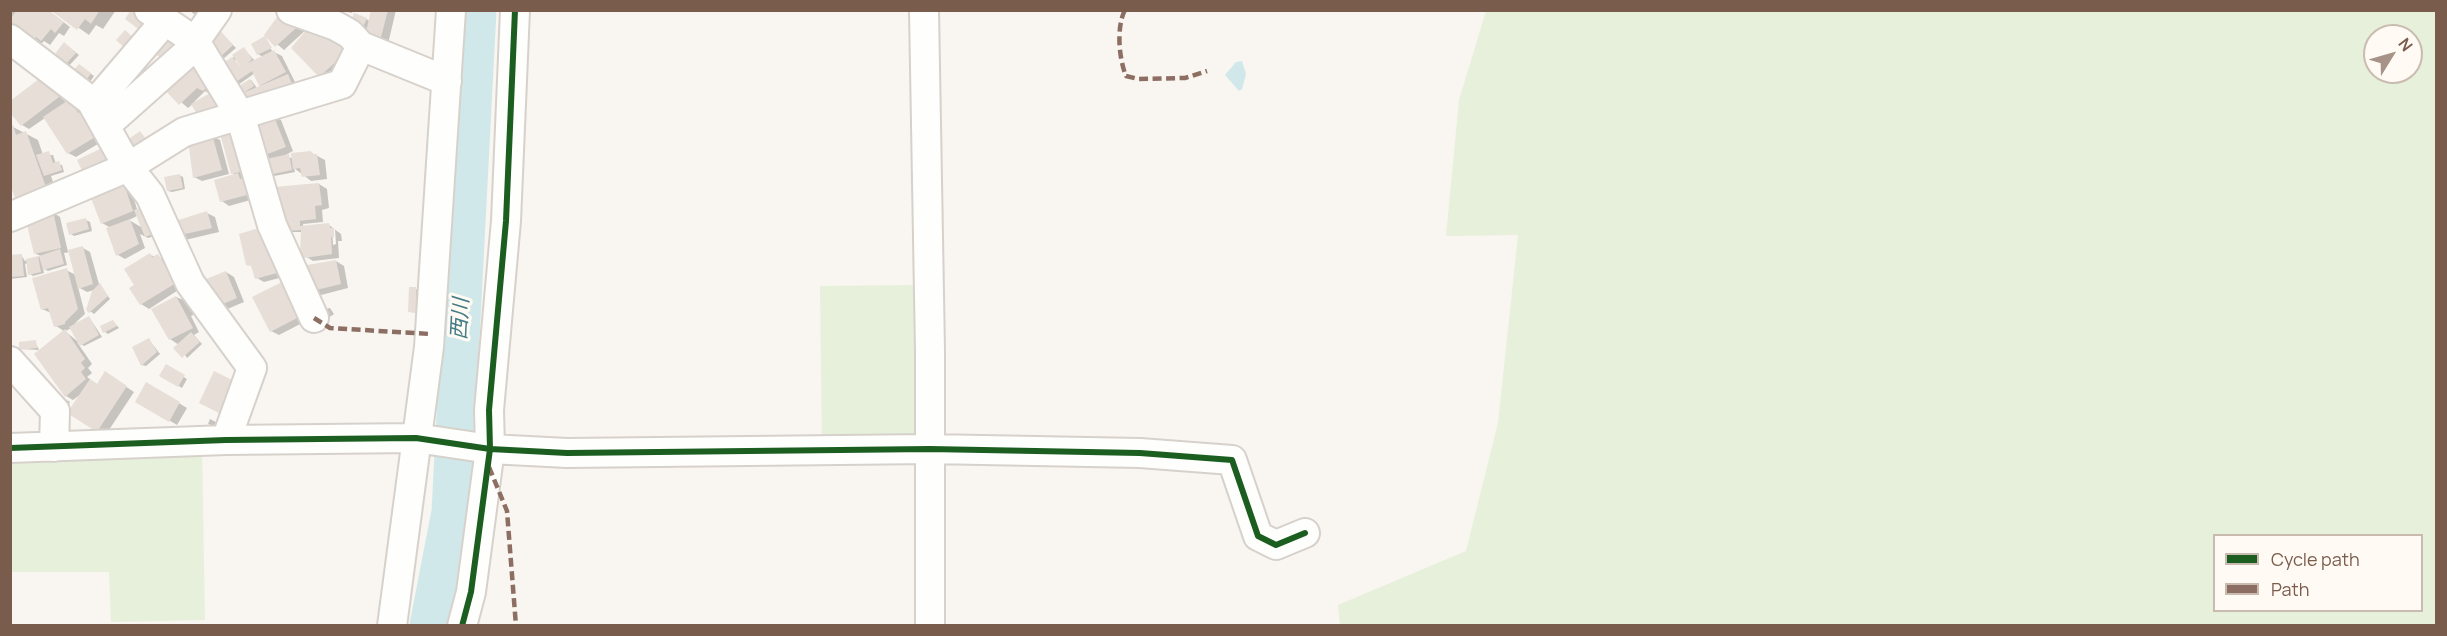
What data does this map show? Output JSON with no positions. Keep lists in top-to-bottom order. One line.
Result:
{"water":["西川"],"legend":["Cycle path","Path"],"north":"top right"}
